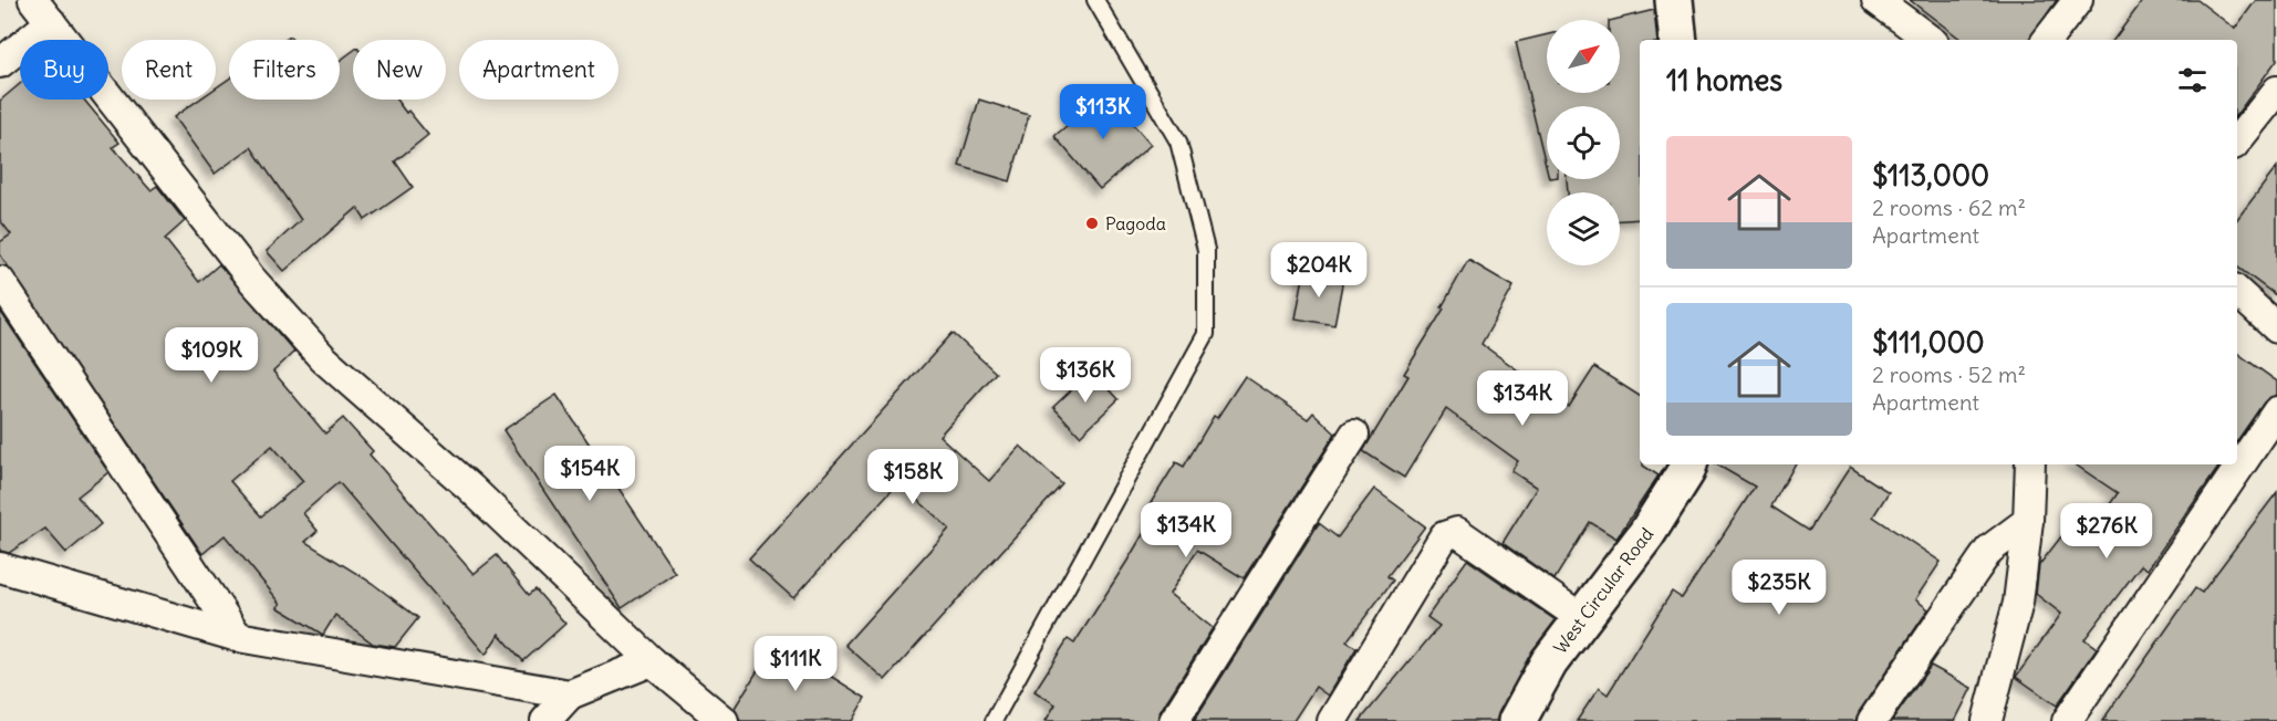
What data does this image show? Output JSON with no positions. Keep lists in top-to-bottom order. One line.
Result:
{"streets":{"street":["West Circular Road"]},"places":["Pagoda"],"north":"top right","page":{"chip":["Buy","Rent","Filters","New","Apartment"],"heading":"11 homes","price":["$113K","$204K","$109K","$136K","$134K","$154K","$158K","$134K","$276K","$235K","$111K"],"list":[{"name":"$113,000","note":"2 rooms · 62 m² · Apartment"},{"name":"$111,000","note":"2 rooms · 52 m² · Apartment"}]}}
